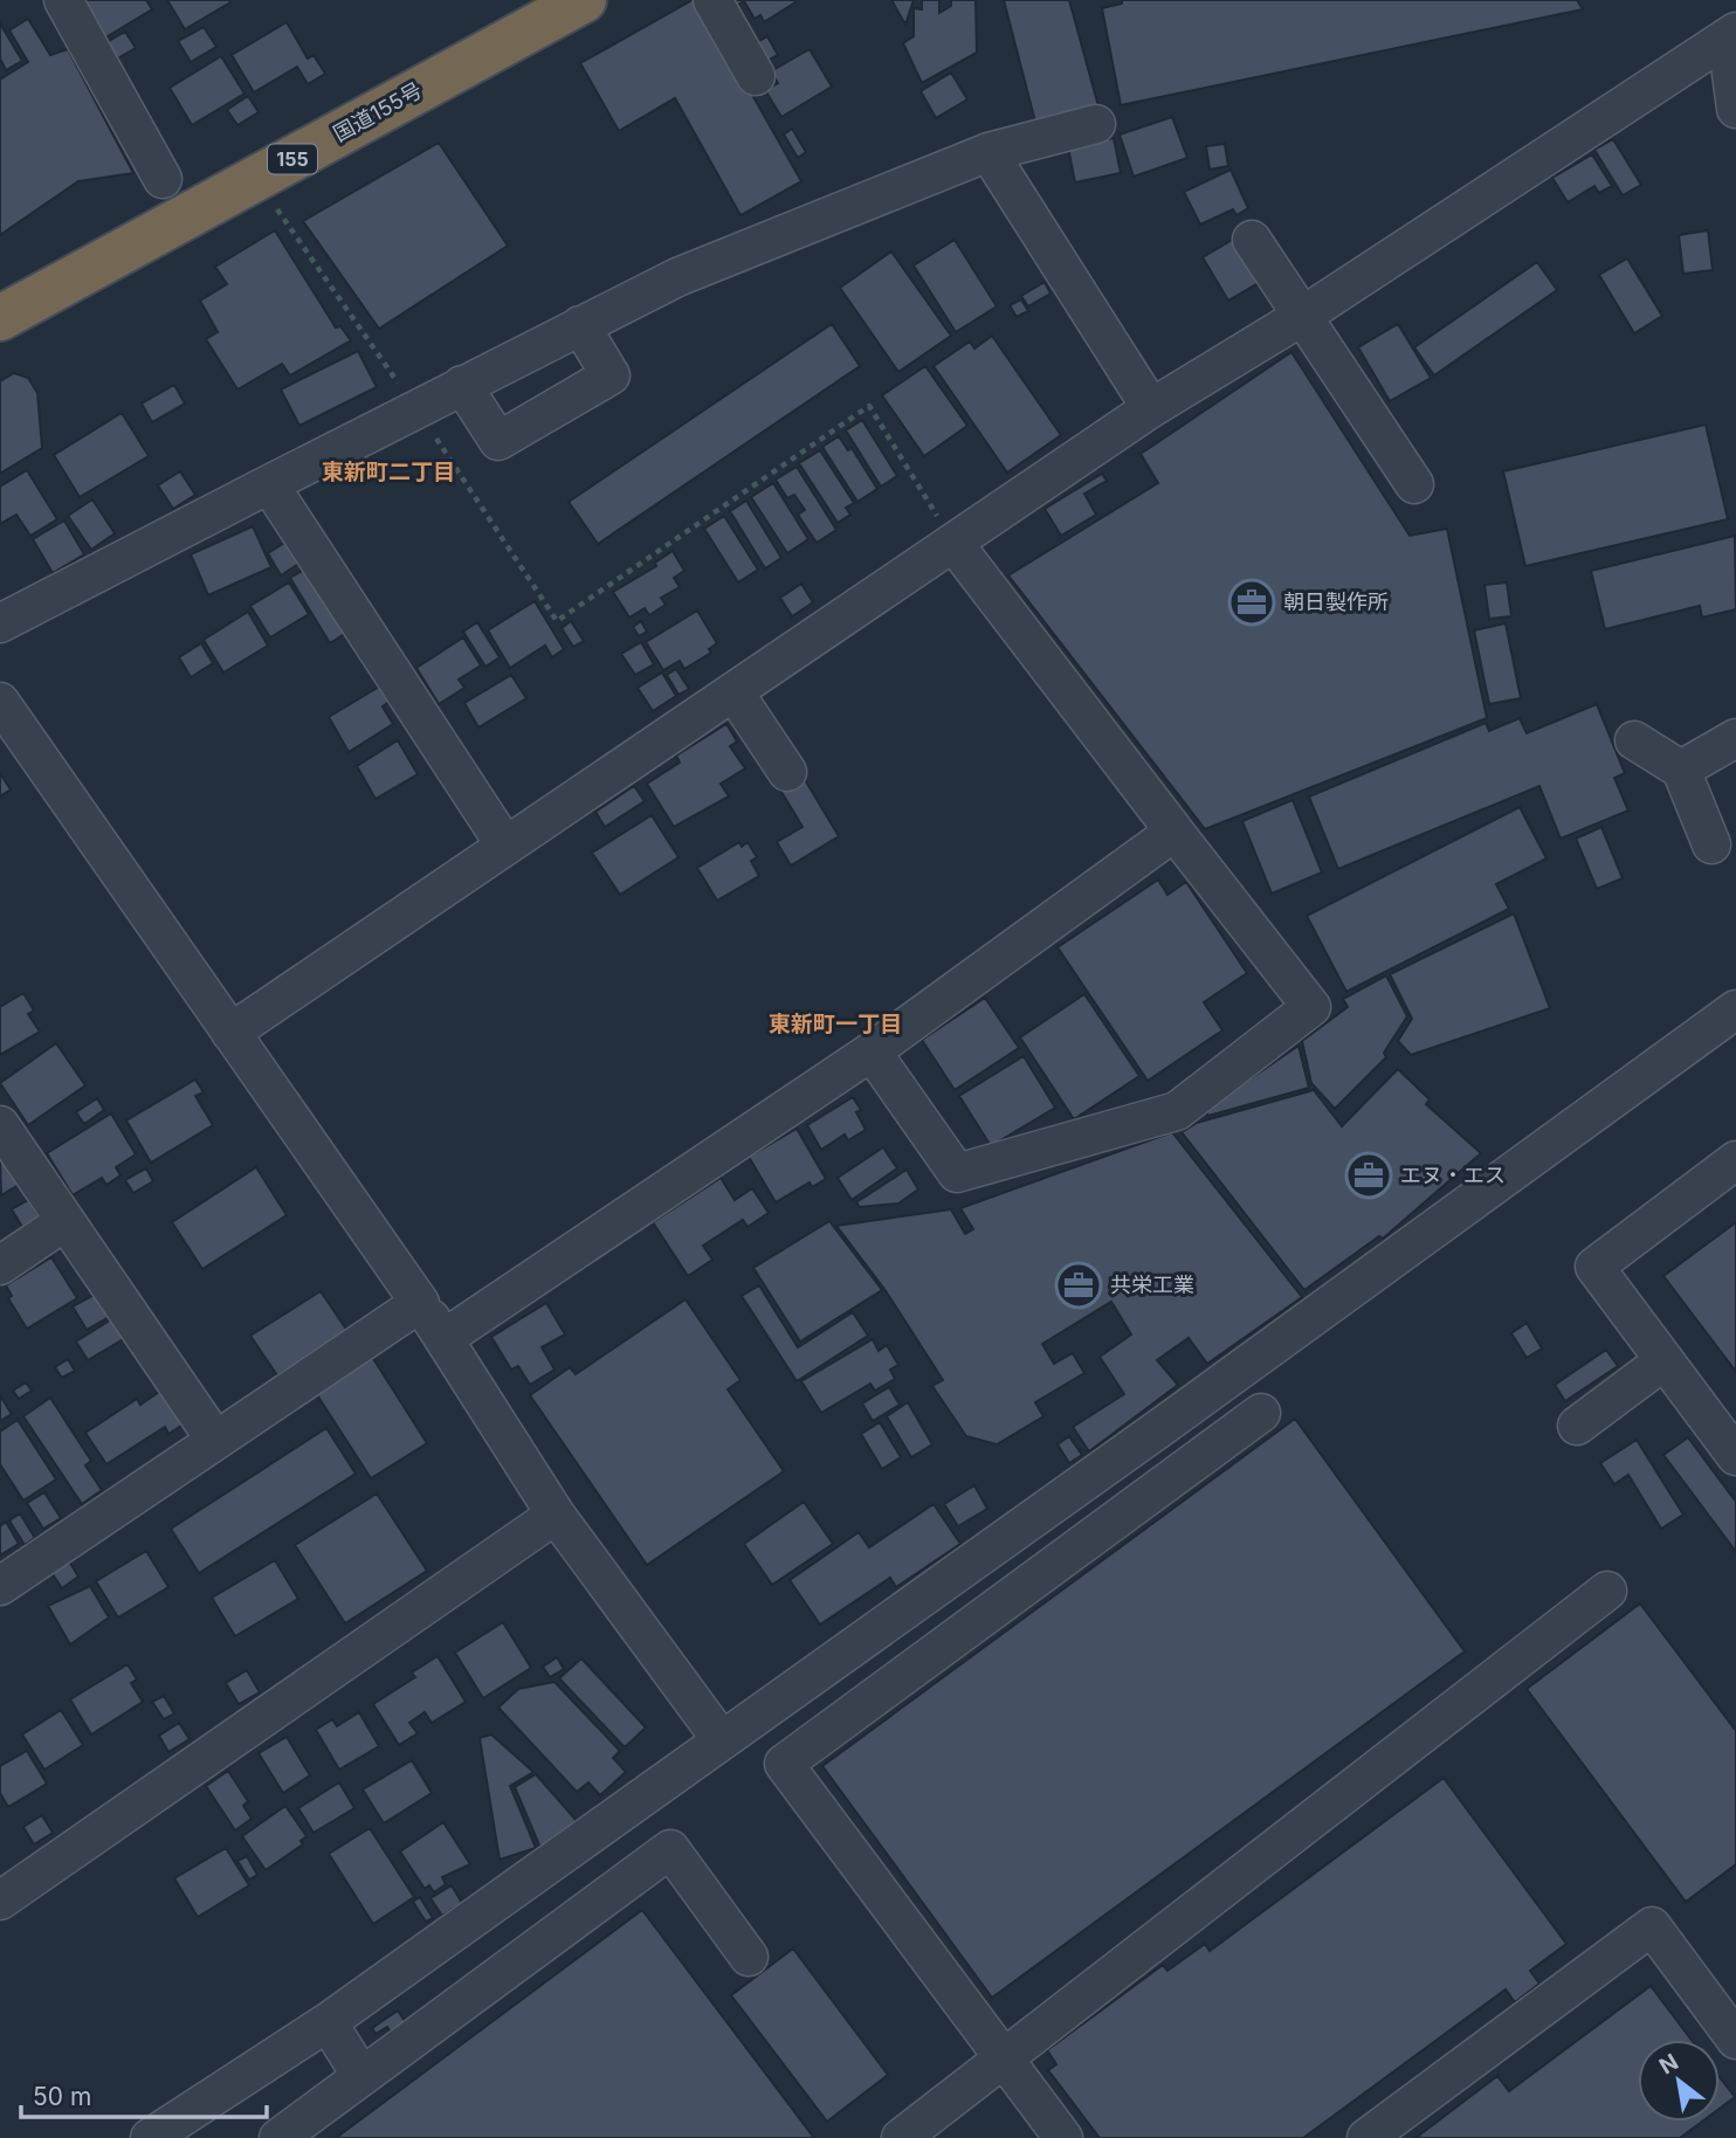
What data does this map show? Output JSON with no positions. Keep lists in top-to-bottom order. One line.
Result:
{"streets":{"highway":["国道155号","155"]},"districts":["東新町二丁目","東新町一丁目"],"places":{"office":["朝日製作所","エヌ・エス","共栄工業"]},"scale_bar":"50 m","north":"top left"}
